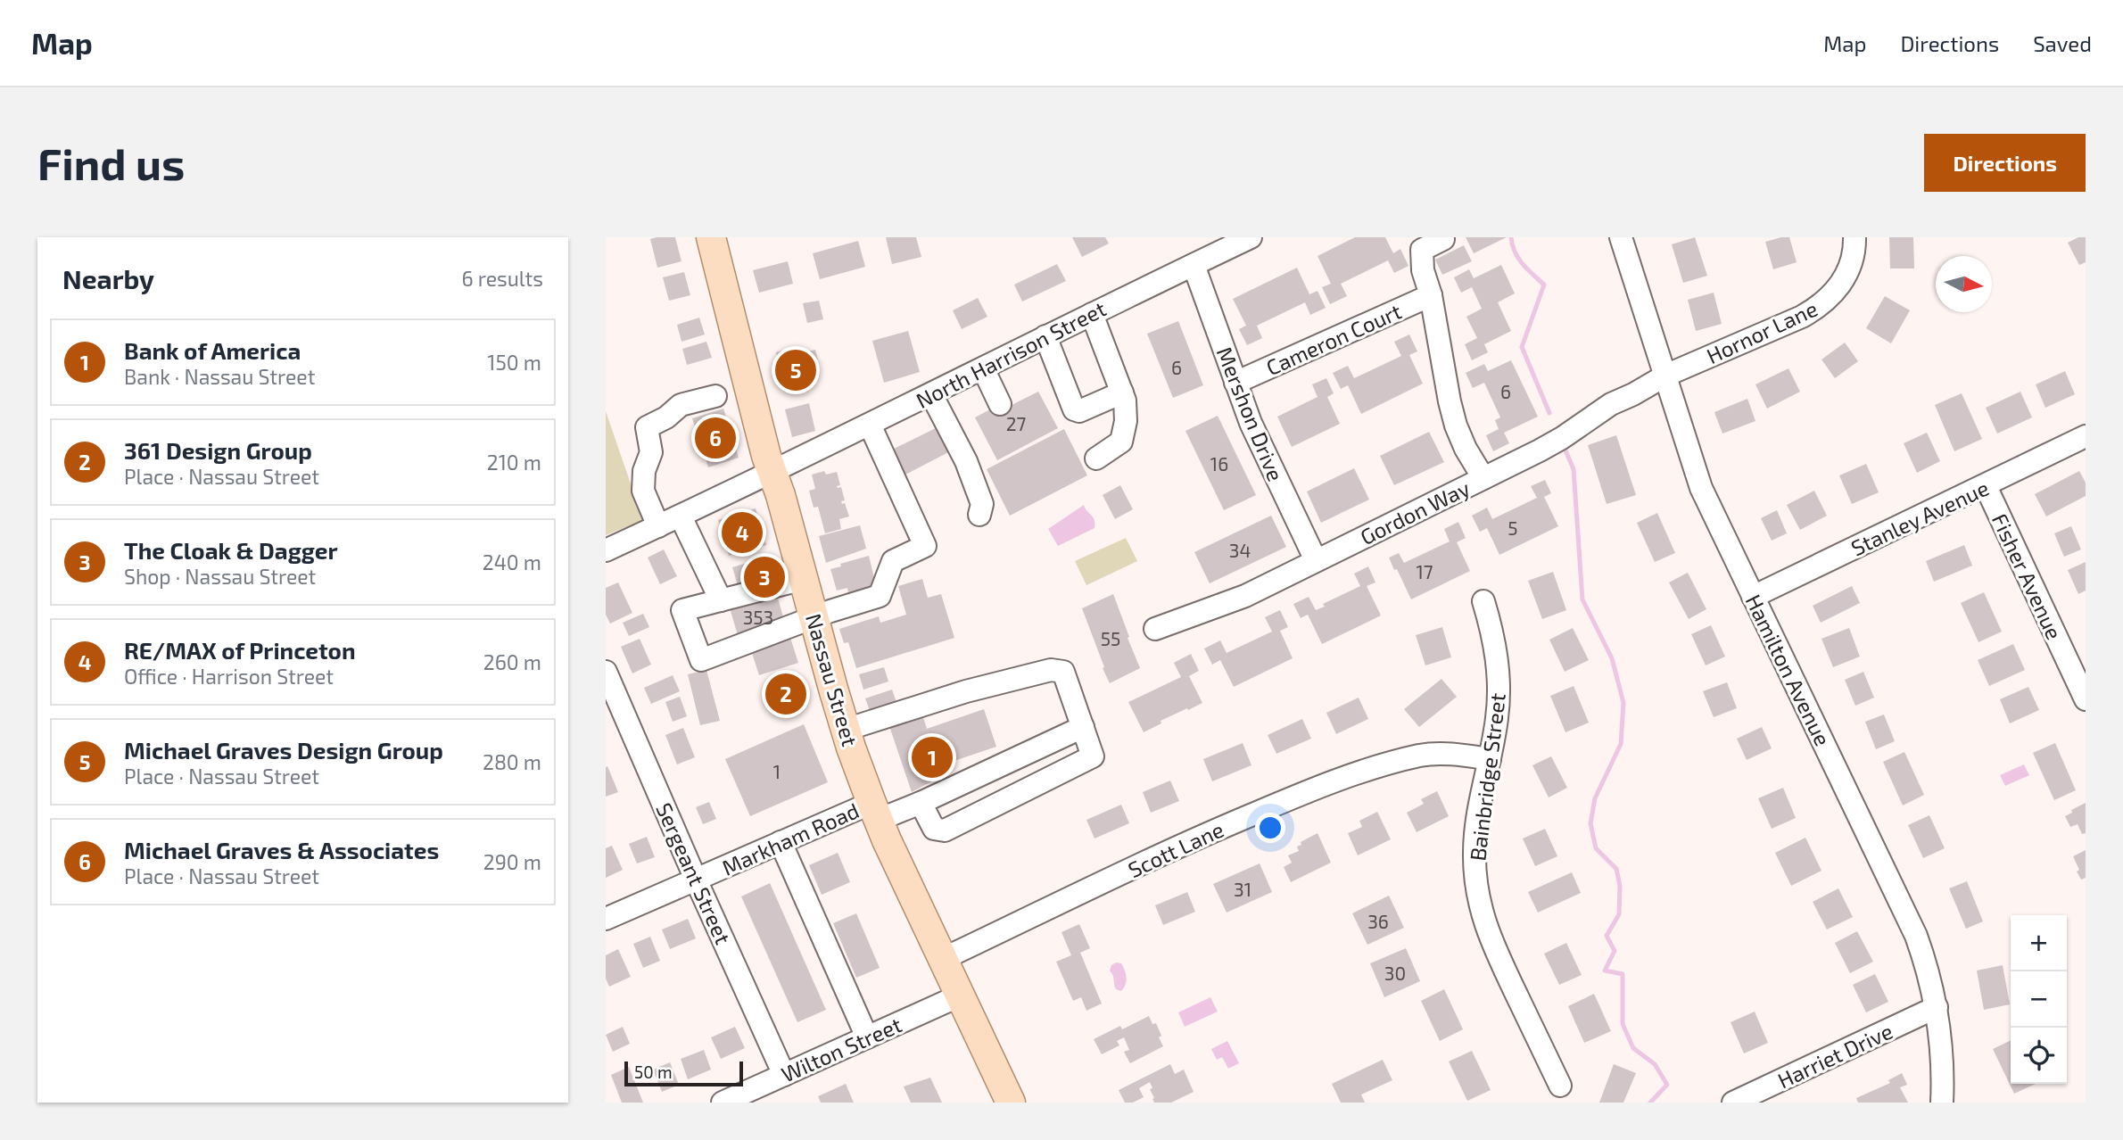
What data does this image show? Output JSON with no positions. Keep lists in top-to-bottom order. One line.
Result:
{"streets":{"main road":["Nassau Street"],"street":["Hornor Lane","Cameron Court","North Harrison Street","Mershon Drive","Gordon Way","Stanley Avenue","Fisher Avenue","Hamilton Avenue","Bainbridge Street","Markham Road","Scott Lane","Sergeant Street","Wilton Street","Harriet Drive"]},"crossings":[["Hornor Lane","Gordon Way"],["Hornor Lane","Hamilton Avenue"],["Cameron Court","Mershon Drive"],["Cameron Court","Gordon Way"],["North Harrison Street","Mershon Drive"],["North Harrison Street","Nassau Street"],["Mershon Drive","Gordon Way"],["Gordon Way","Hamilton Avenue"],["Stanley Avenue","Fisher Avenue"],["Stanley Avenue","Hamilton Avenue"],["Hamilton Avenue","Harriet Drive"],["Nassau Street","Markham Road"],["Nassau Street","Scott Lane"],["Nassau Street","Wilton Street"],["Bainbridge Street","Scott Lane"],["Markham Road","Sergeant Street"],["Sergeant Street","Wilton Street"]],"house_numbers":["6","6","27","16","5","34","17","353","55","1","31","36","30"],"scale_bar":"50 m","north":"right","page":{"header":"Map","nav":["Map","Directions","Saved"],"buttons":"Directions","title":"Find us","heading":["Nearby","6 results"],"list":[{"mark":"1","name":"Bank of America","note":"Bank · Nassau Street","value":"150 m"},{"mark":"2","name":"361 Design Group","note":"Place · Nassau Street","value":"210 m"},{"mark":"3","name":"The Cloak & Dagger","note":"Shop · Nassau Street","value":"240 m"},{"mark":"4","name":"RE/MAX of Princeton","note":"Office · Harrison Street","value":"260 m"},{"mark":"5","name":"Michael Graves Design Group","note":"Place · Nassau Street","value":"280 m"},{"mark":"6","name":"Michael Graves & Associates","note":"Place · Nassau Street","value":"290 m"}],"pins":["5","6","4","3","2","1"],"map_buttons":["+","−"],"scale":"50 m"}}
